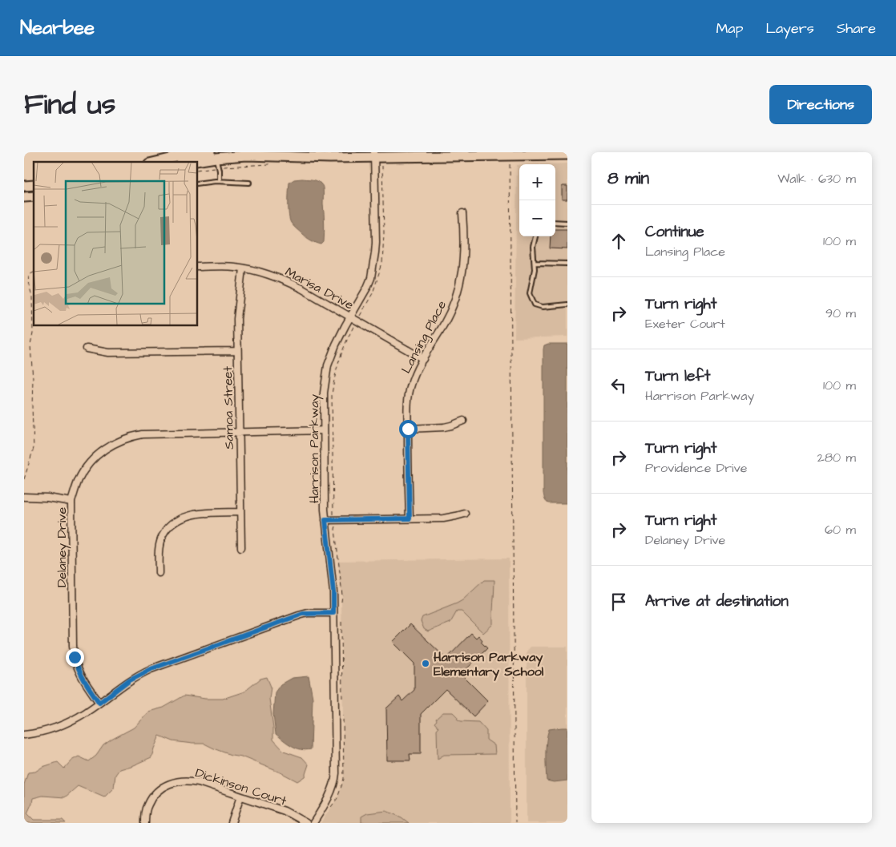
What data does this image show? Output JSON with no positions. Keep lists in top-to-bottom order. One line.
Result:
{"streets":{"street":["Marisa Drive","Lansing Place","Samoa Street","Harrison Parkway","Delaney Drive","Dickinson Court"]},"crossings":[["Marisa Drive","Lansing Place"],["Marisa Drive","Samoa Street"],["Marisa Drive","Harrison Parkway"],["Samoa Street","Delaney Drive"],["Harrison Parkway","Delaney Drive"]],"places":["Harrison Parkway Elementary School"],"page":{"header":"Nearbee","nav":["Map","Layers","Share"],"title":"Find us","buttons":"Directions","heading":["8 min","Walk · 630 m"],"map_buttons":["+","−"],"list":[["Continue","Lansing Place","100 m"],["Turn right","Exeter Court","90 m"],["Turn left","Harrison Parkway","100 m"],["Turn right","Providence Drive","280 m"],["Turn right","Delaney Drive","60 m"],"Arrive at destination"]}}
